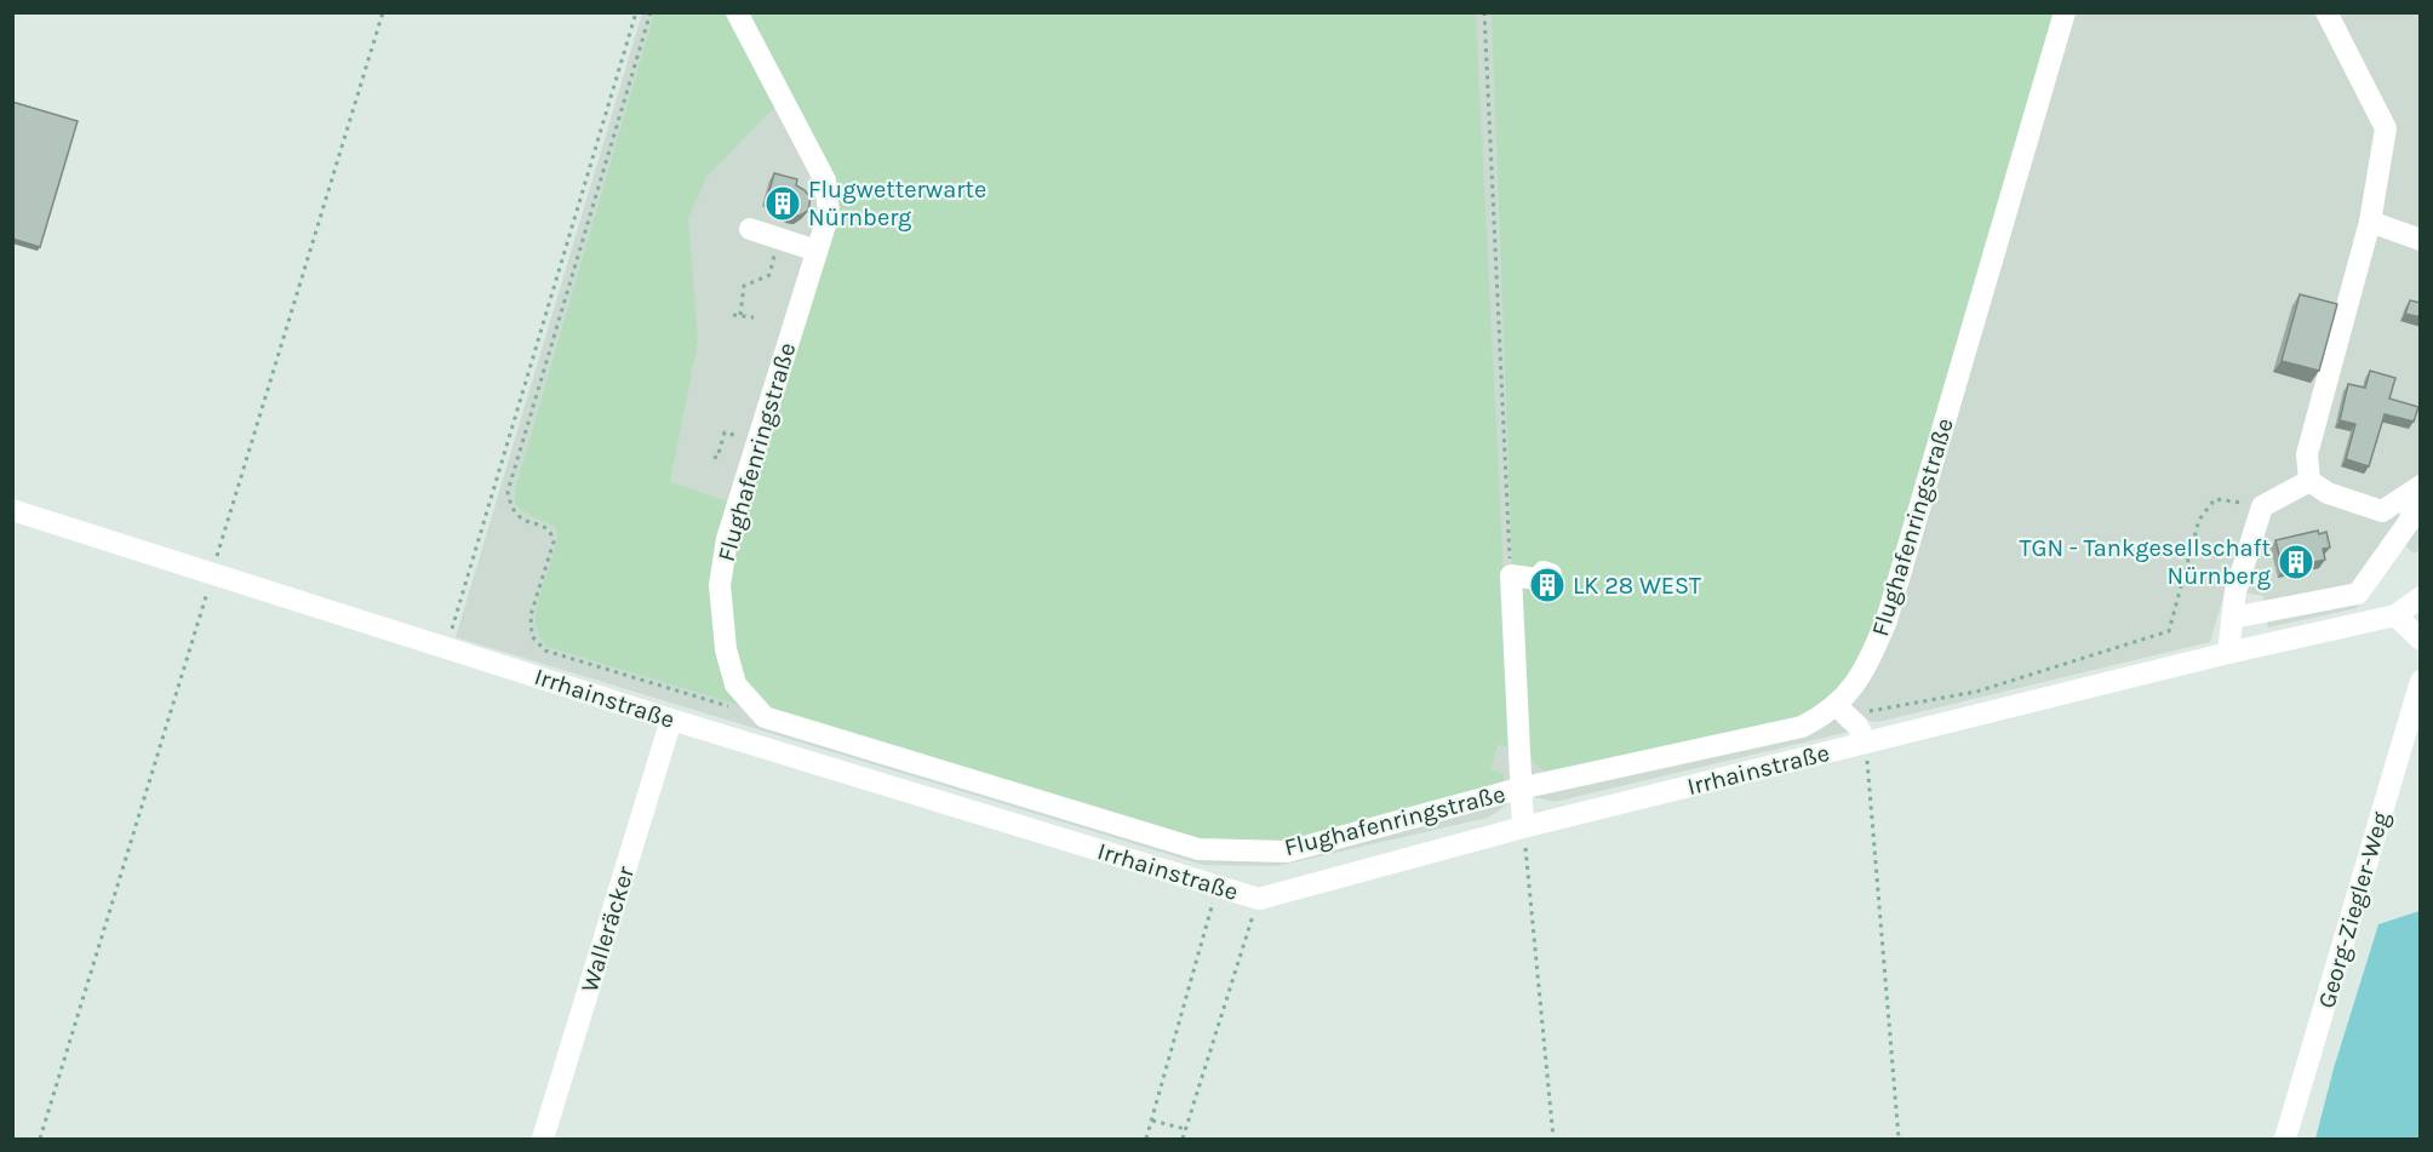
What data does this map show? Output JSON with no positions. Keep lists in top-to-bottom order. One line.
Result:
{"streets":{"street":["Flughafenringstraße","Irrhainstraße","Georg-Ziegler-Weg","Walleräcker"]},"crossings":[["Irrhainstraße","Walleräcker"]],"places":{"building":["Flugwetterwarte Nürnberg","TGN - Tankgesellschaft Nürnberg","LK 28 WEST"]}}
